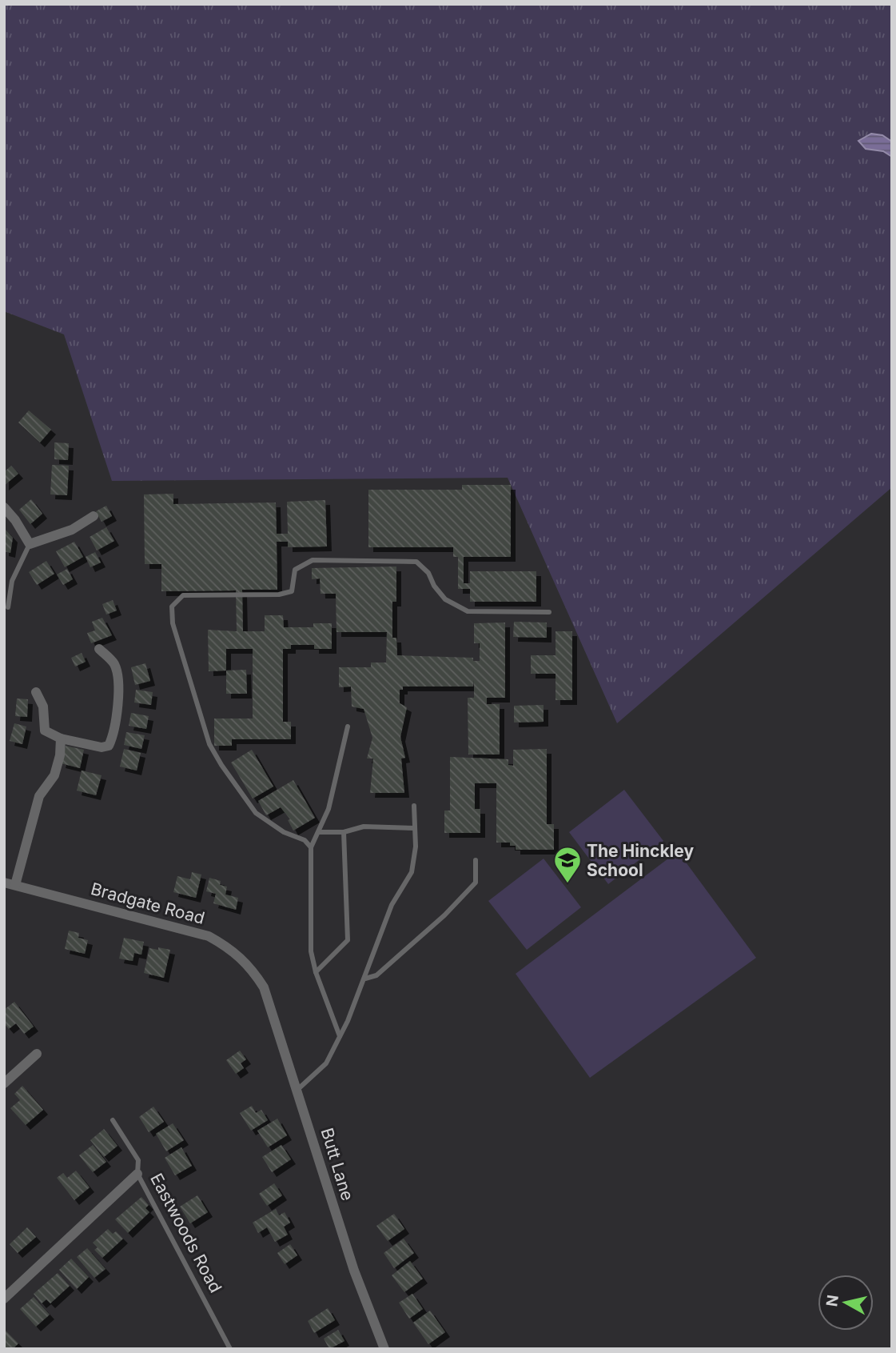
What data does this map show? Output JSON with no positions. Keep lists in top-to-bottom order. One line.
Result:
{"streets":{"street":["Bradgate Road","Butt Lane","Eastwoods Road"]},"crossings":[["Bradgate Road","Butt Lane"]],"places":{"school or university":["The Hinckley School"]},"north":"left"}
